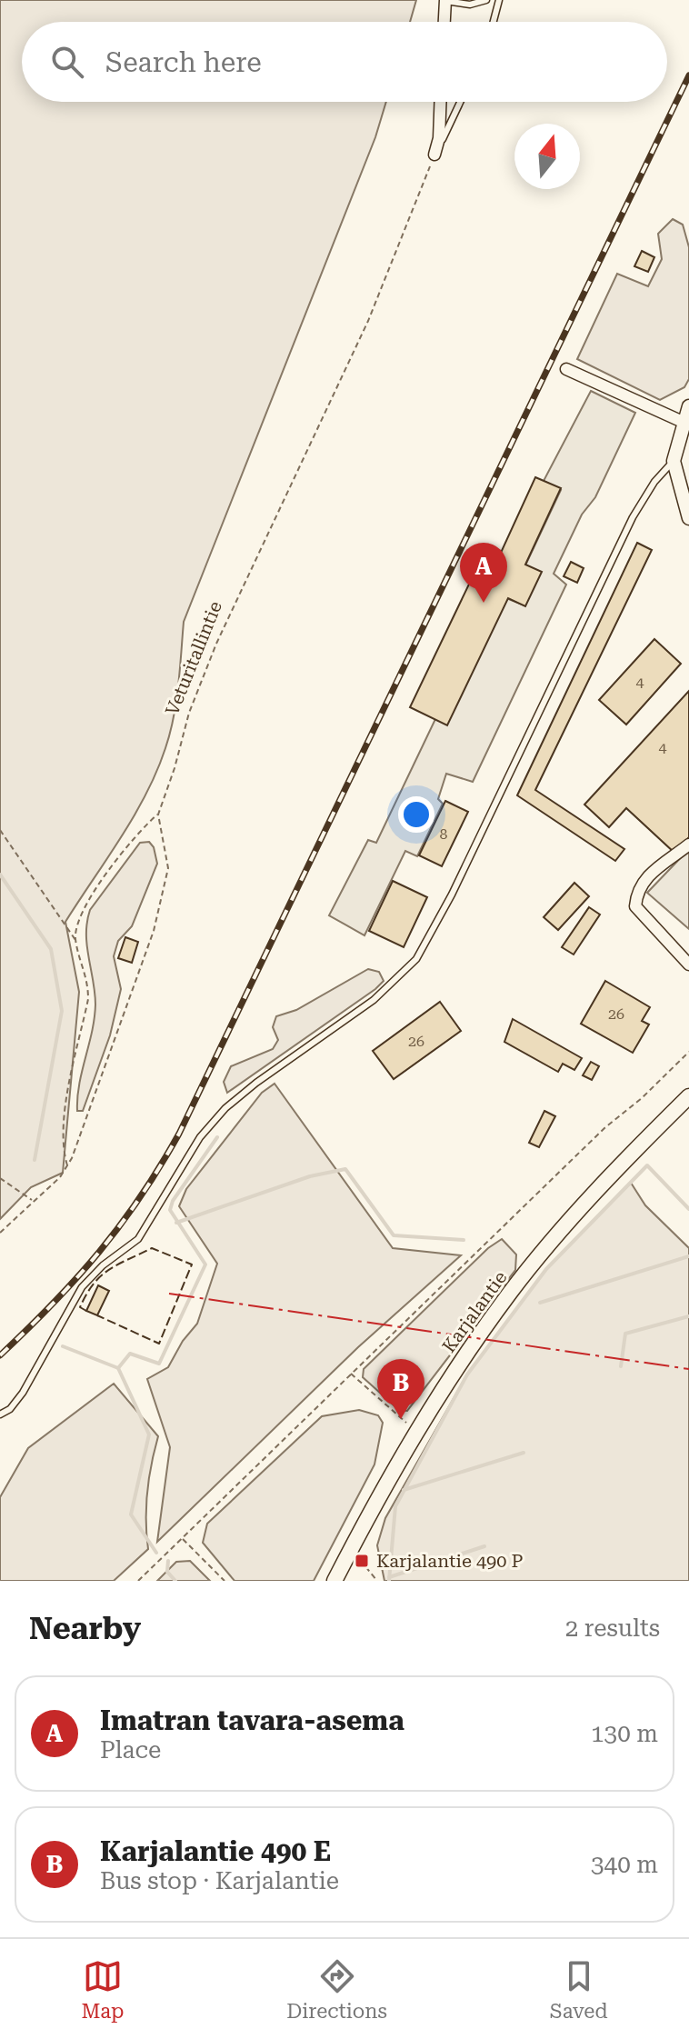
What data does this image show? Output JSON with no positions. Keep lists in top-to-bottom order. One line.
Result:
{"streets":{"main road":["Karjalantie"],"path":["Veturitallintie"]},"places":{"transit":["Karjalantie 490 P"]},"house_numbers":["4","4","8","26","26"],"north":"top","page":{"search":"Search here","pins":["A","B"],"heading":["Nearby","2 results"],"list":[{"mark":"A","name":"Imatran tavara-asema","note":"Place","value":"130 m"},{"mark":"B","name":"Karjalantie 490 E","note":"Bus stop · Karjalantie","value":"340 m"}],"nav":["Map","Directions","Saved"]}}
